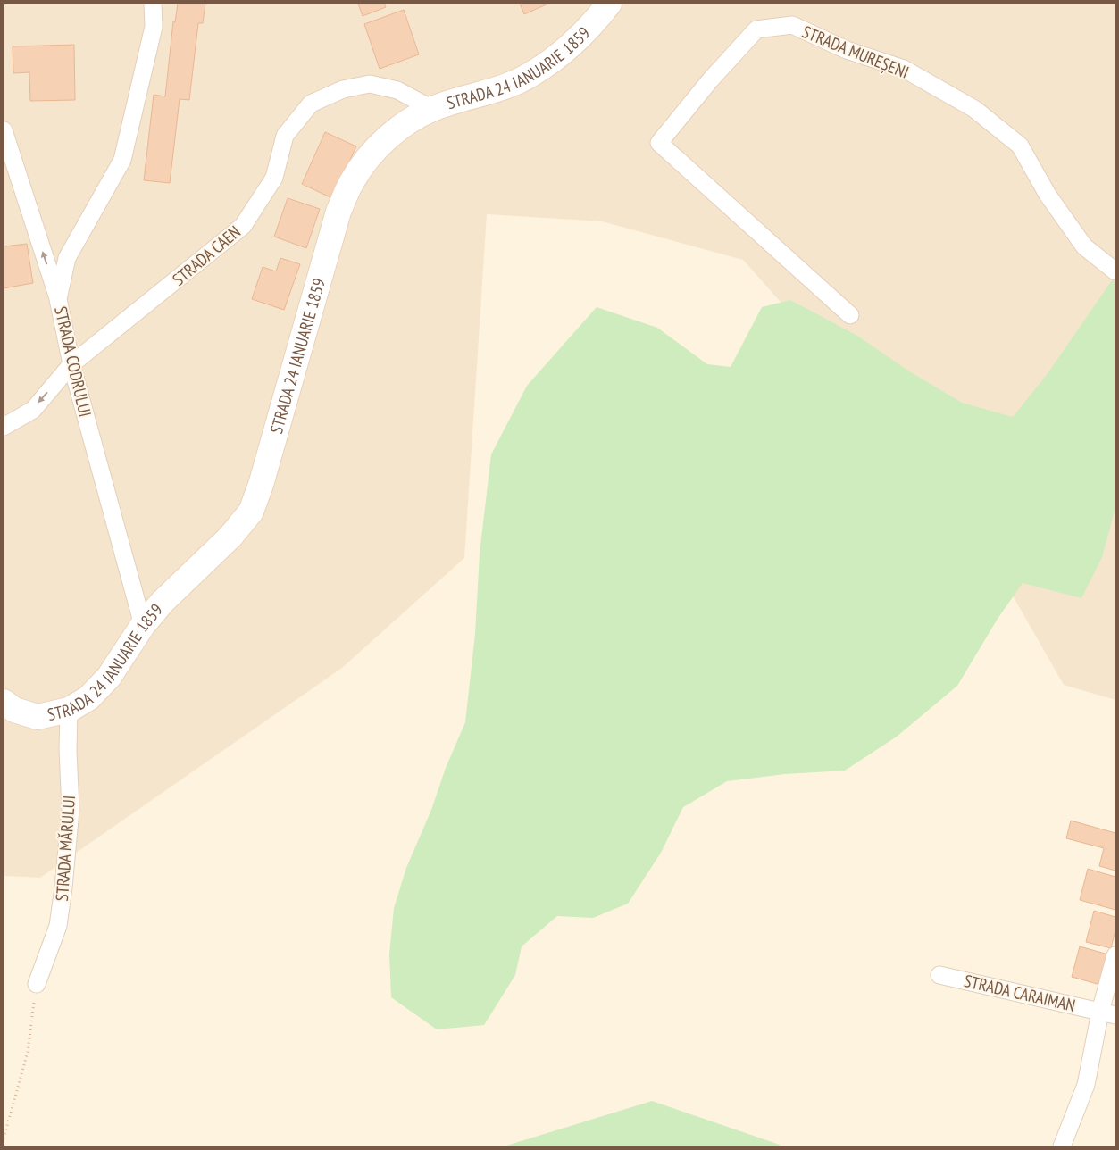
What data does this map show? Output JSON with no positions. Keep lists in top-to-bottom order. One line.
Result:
{"streets":{"main road":["STRADA 24 IANUARIE 1859"],"street":["STRADA MUREȘENI","STRADA CAEN","STRADA CODRULUI","STRADA MĂRULUI","STRADA CARAIMAN"]},"crossings":[["STRADA 24 IANUARIE 1859","STRADA CAEN"],["STRADA 24 IANUARIE 1859","STRADA CODRULUI"],["STRADA 24 IANUARIE 1859","STRADA MĂRULUI"],["STRADA CAEN","STRADA CODRULUI"]]}
